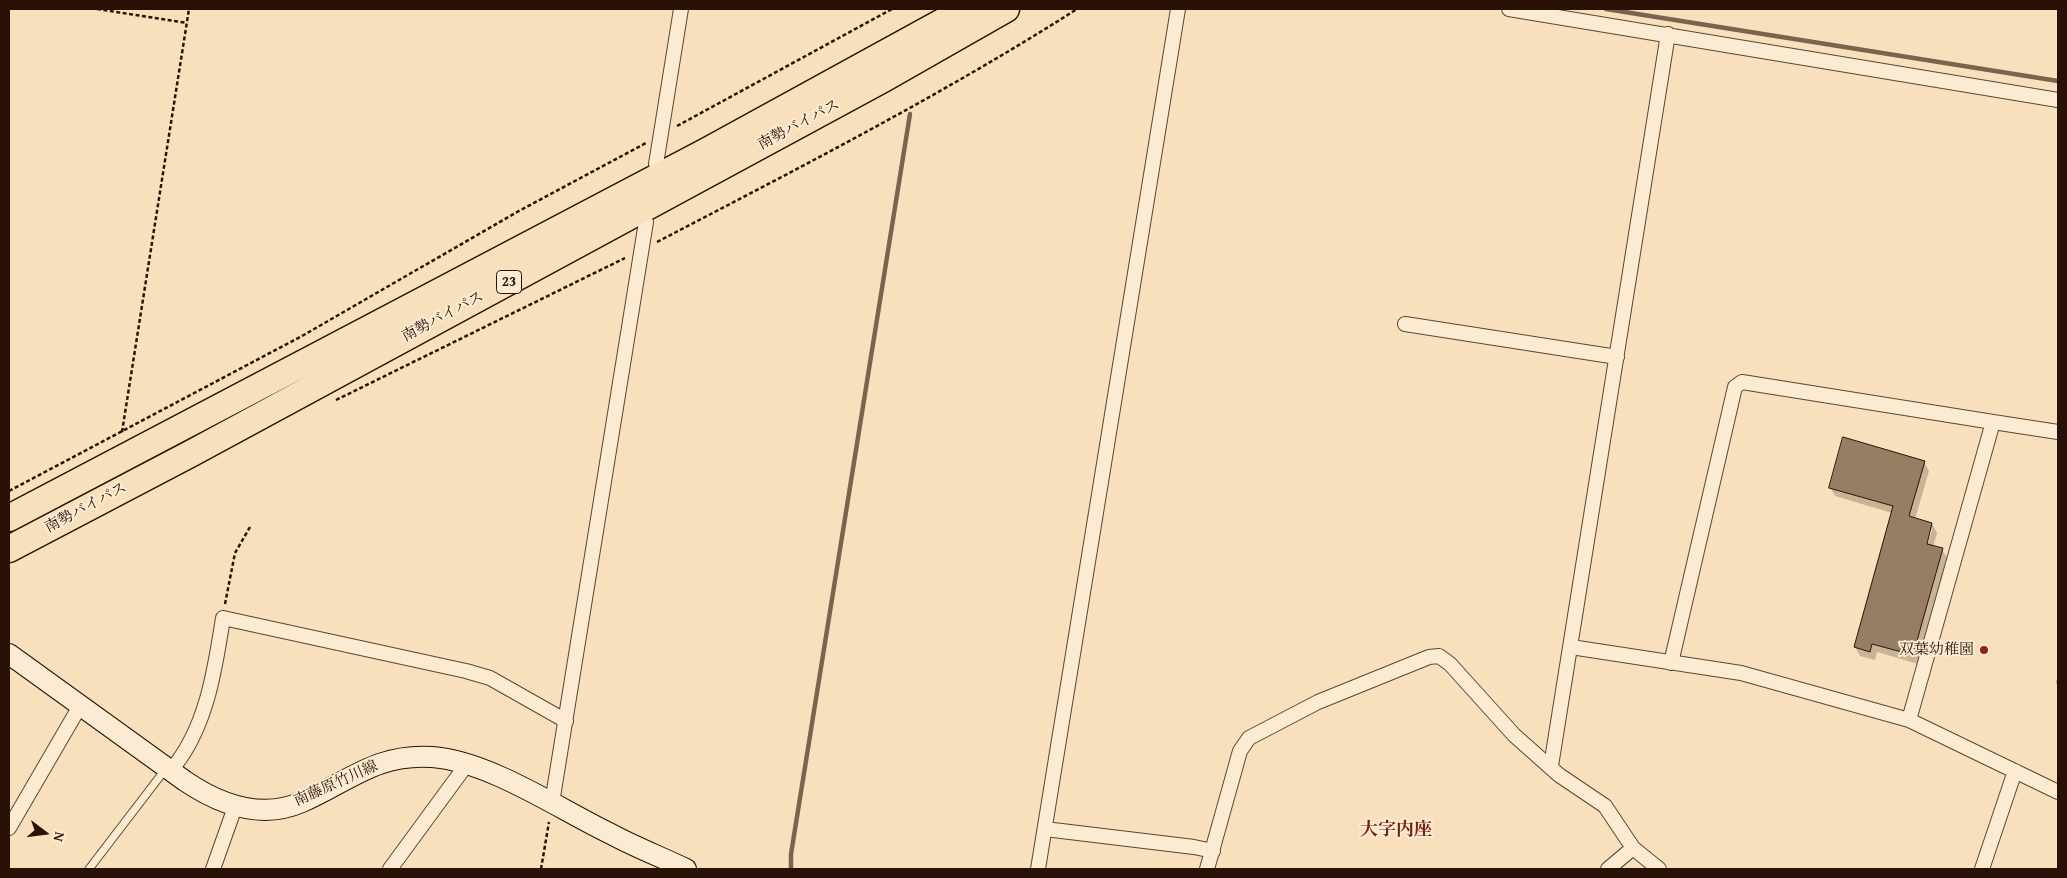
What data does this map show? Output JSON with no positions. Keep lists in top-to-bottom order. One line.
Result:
{"streets":{"highway":["南勢バイパス","23"],"main road":["南藤原竹川線"]},"districts":["大字内座"],"places":["双葉幼稚園"],"north":"right"}
